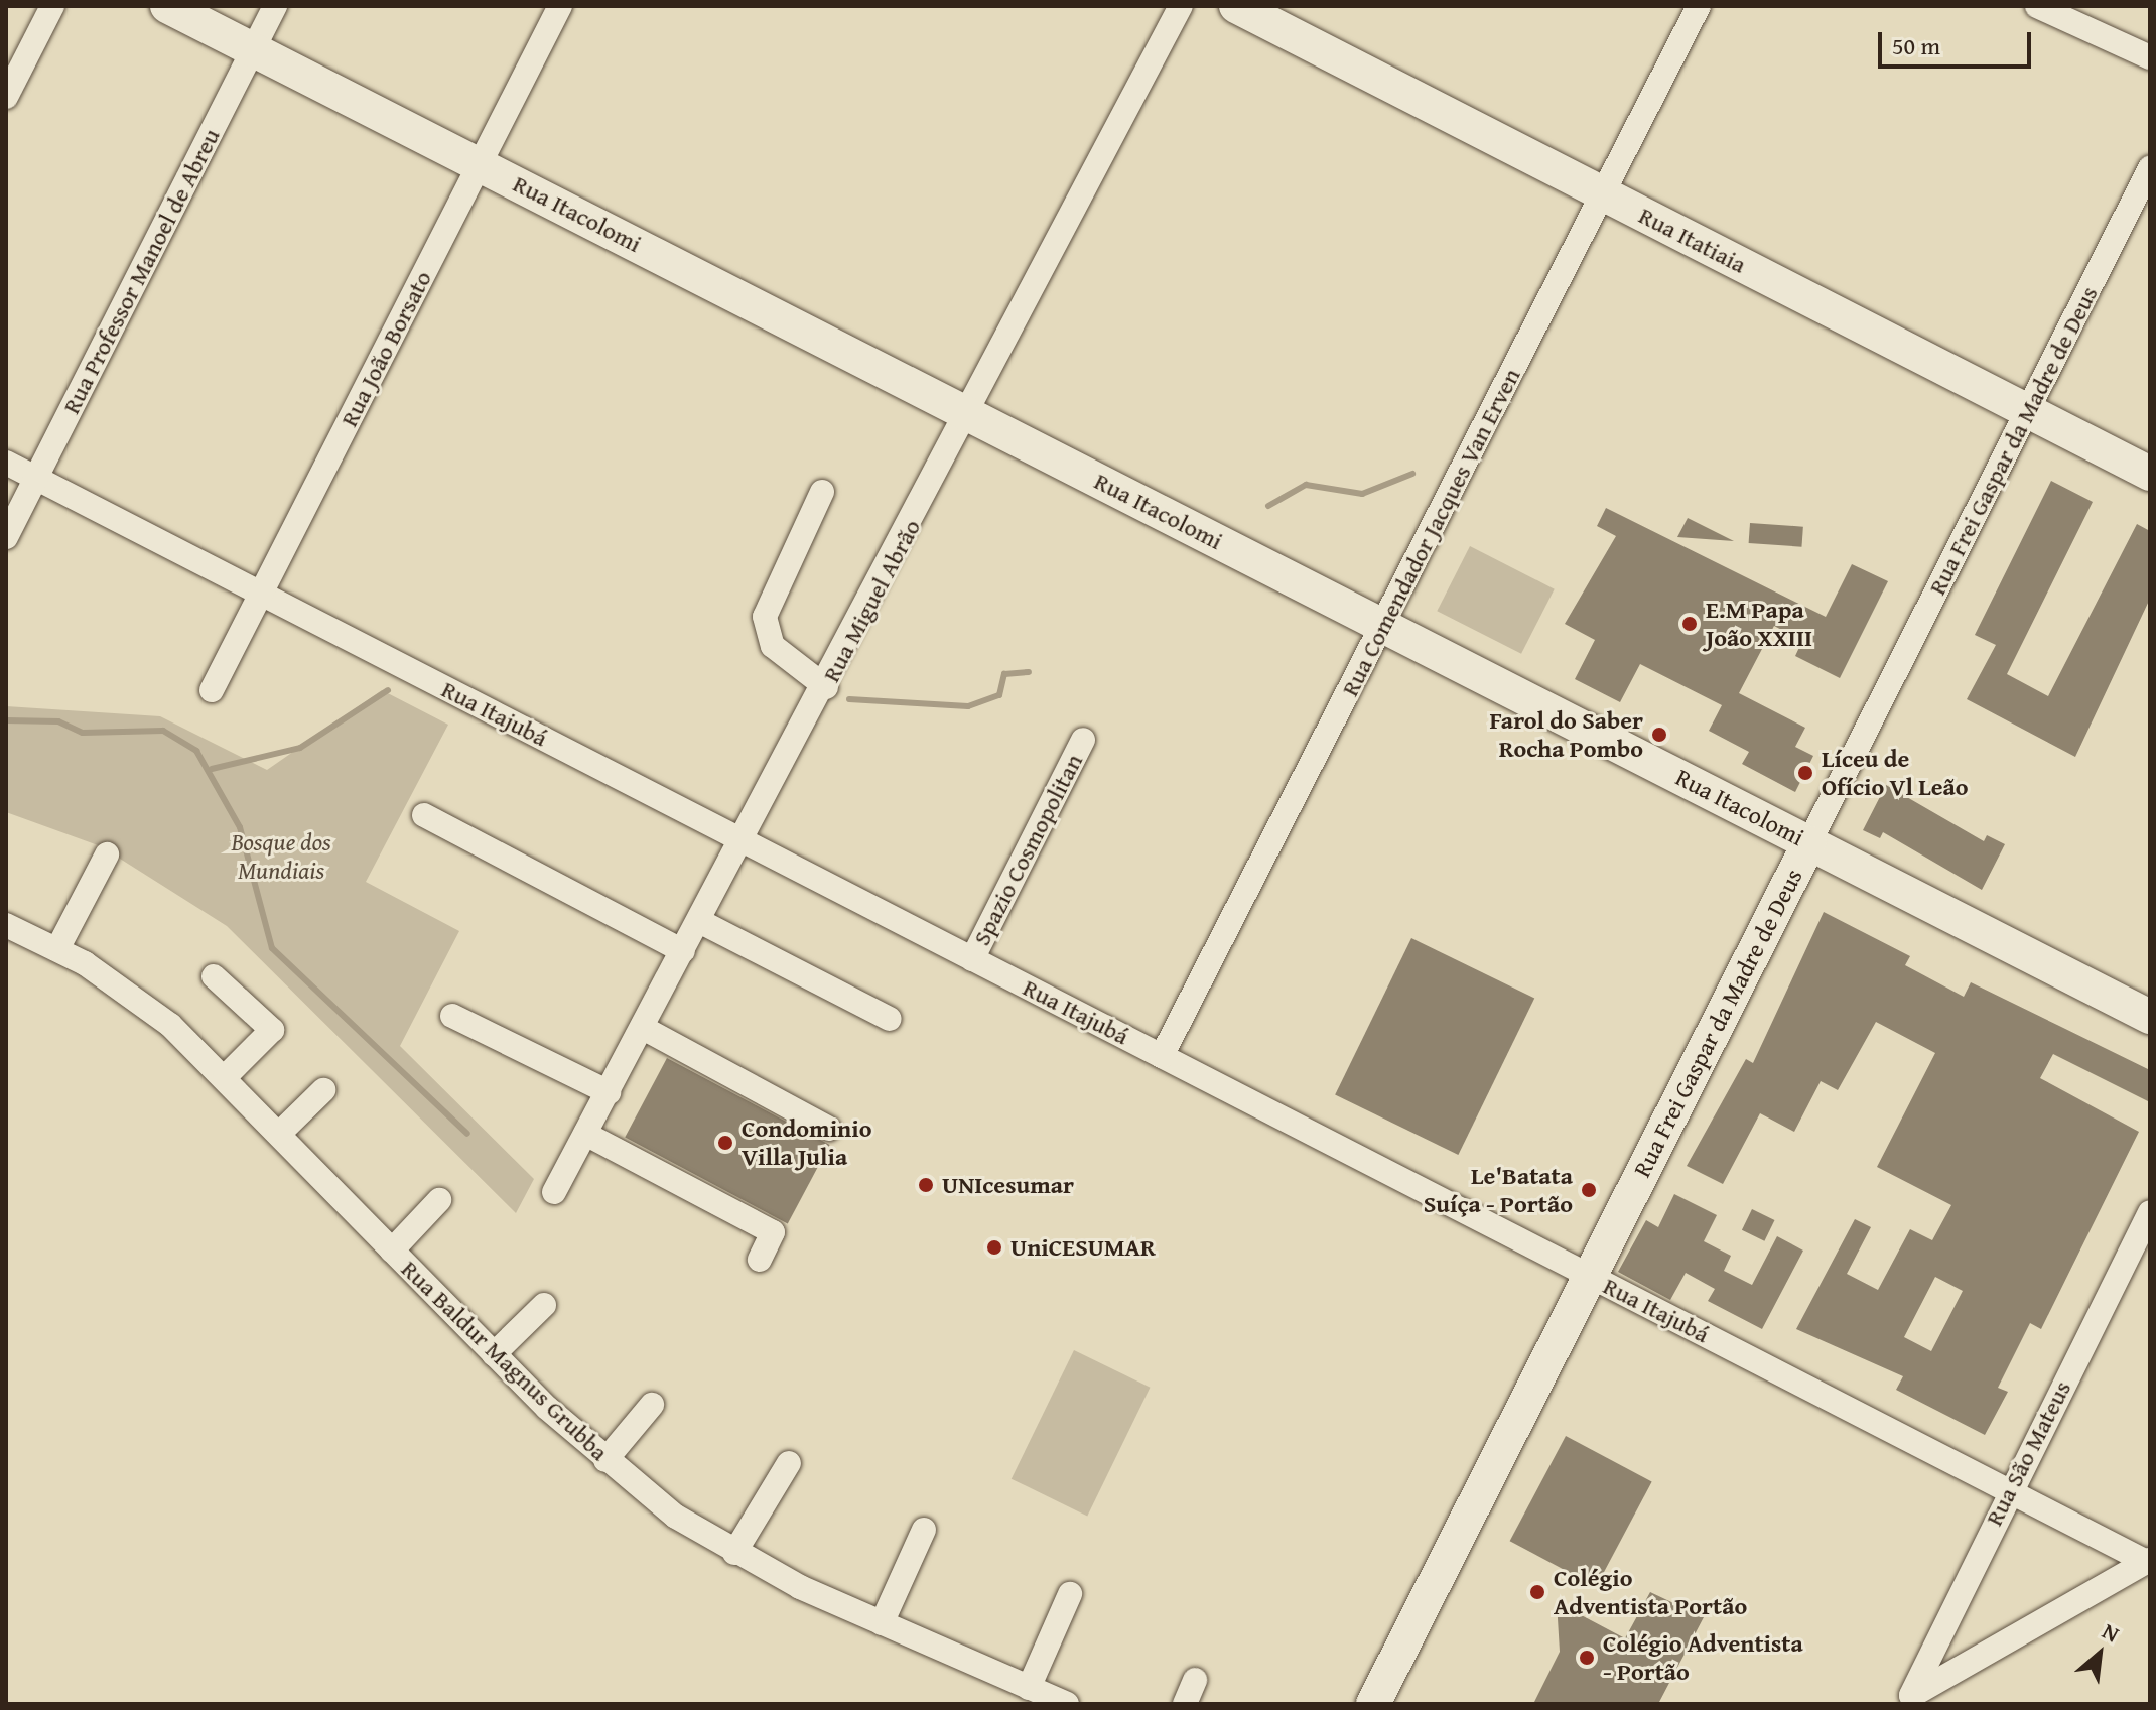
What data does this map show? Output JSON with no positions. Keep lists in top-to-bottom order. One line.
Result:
{"streets":{"main road":["Rua Itacolomi","Rua Itatiaia","Rua Frei Gaspar da Madre de Deus"],"street":["Rua Professor Manoel de Abreu","Rua João Borsato","Rua Comendador Jacques Van Erven","Rua Miguel Abrão","Rua Itajubá","Spazio Cosmopolitan","Rua Baldur Magnus Grubba","Rua São Mateus"]},"crossings":[["Rua Itacolomi","Rua Professor Manoel de Abreu"],["Rua Itacolomi","Rua João Borsato"],["Rua Itacolomi","Rua Frei Gaspar da Madre de Deus"],["Rua Itacolomi","Rua Comendador Jacques Van Erven"],["Rua Itacolomi","Rua Miguel Abrão"],["Rua Itatiaia","Rua Frei Gaspar da Madre de Deus"],["Rua Itatiaia","Rua Comendador Jacques Van Erven"],["Rua Professor Manoel de Abreu","Rua Itajubá"],["Rua João Borsato","Rua Itajubá"],["Rua Frei Gaspar da Madre de Deus","Rua Itajubá"],["Rua Comendador Jacques Van Erven","Rua Itajubá"],["Rua Miguel Abrão","Rua Itajubá"],["Rua Itajubá","Spazio Cosmopolitan"],["Rua Itajubá","Rua São Mateus"]],"parks":["Bosque dos Mundiais"],"places":["E.M Papa João XXIII","Farol do Saber Rocha Pombo","Líceu de Ofício Vl Leão","Condominio Villa Julia","UNIcesumar","Le'Batata Suíça - Portão","UniCESUMAR","Colégio Adventista Portão","Colégio Adventista - Portão"],"scale_bar":"50 m","north":"top right"}
